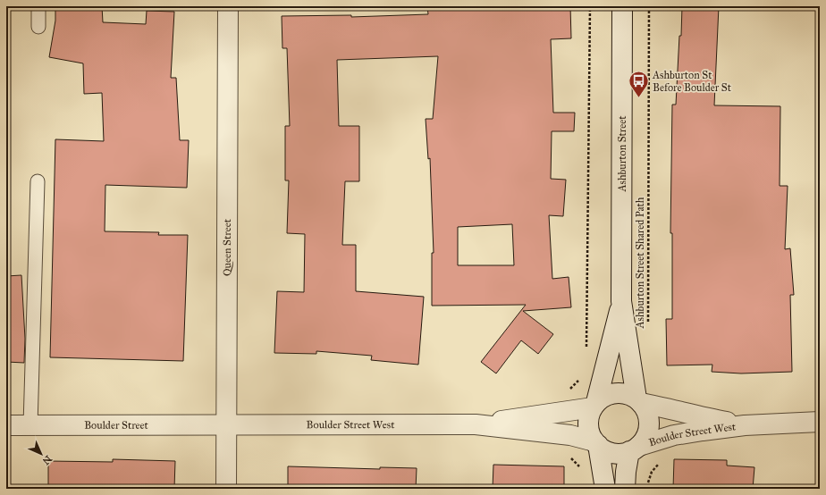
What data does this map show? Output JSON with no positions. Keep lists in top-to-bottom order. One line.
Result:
{"streets":{"street":["Ashburton Street","Queen Street","Boulder Street","Boulder Street West"],"path":["Ashburton Street Shared Path"]},"crossings":[["Ashburton Street","Boulder Street West"],["Queen Street","Boulder Street"],["Queen Street","Boulder Street West"],["Boulder Street","Boulder Street West"]],"places":{"bus stop":["Ashburton St Before Boulder St"]},"north":"bottom right"}
